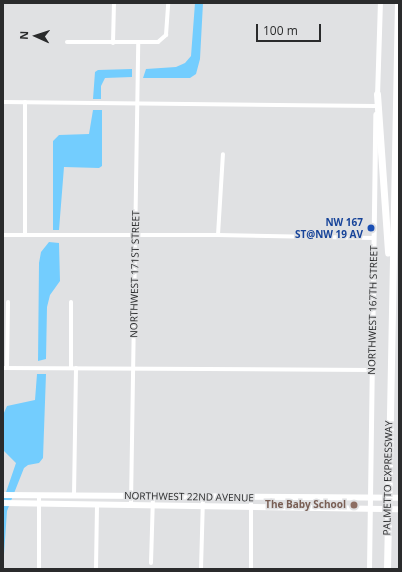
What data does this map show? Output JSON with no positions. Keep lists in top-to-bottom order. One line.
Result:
{"streets":{"highway":["PALMETTO EXPRESSWAY"],"main road":["NORTHWEST 22ND AVENUE"],"street":["NORTHWEST 171ST STREET","NORTHWEST 167TH STREET"]},"crossings":[["NORTHWEST 171ST STREET","NORTHWEST 22ND AVENUE"],["NORTHWEST 167TH STREET","NORTHWEST 22ND AVENUE"]],"places":["NW 167 ST@NW 19 AV","The Baby School"],"scale_bar":"100 m","north":"left"}
